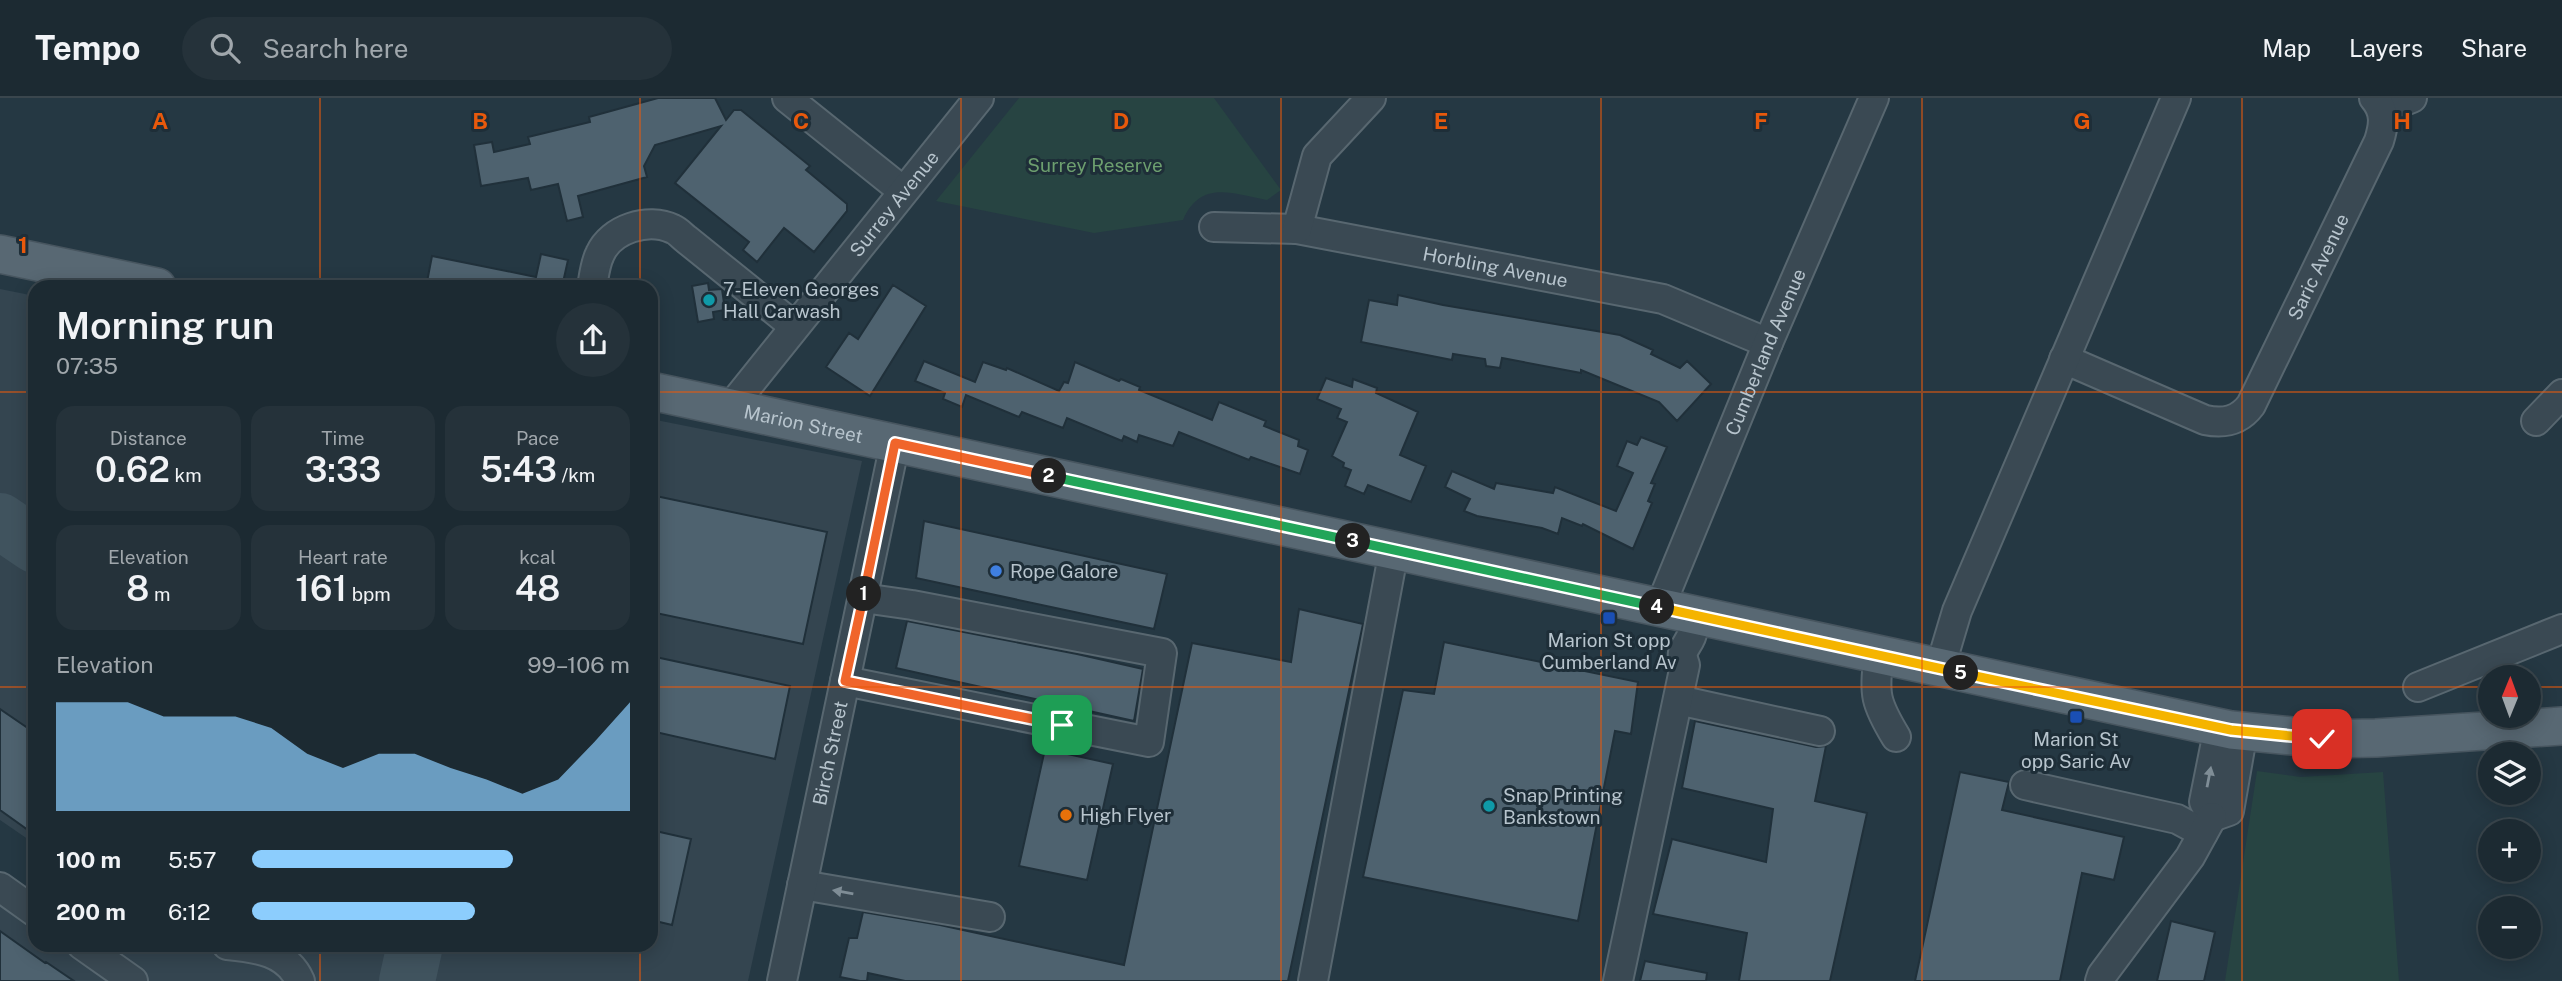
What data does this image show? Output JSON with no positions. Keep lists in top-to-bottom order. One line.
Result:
{"streets":{"main road":["Marion Street"],"street":["Surrey Avenue","Horbling Avenue","Saric Avenue","Cumberland Avenue","Birch Street"]},"crossings":[["Surrey Avenue","Marion Street"],["Horbling Avenue","Cumberland Avenue"],["Cumberland Avenue","Marion Street"],["Marion Street","Birch Street"]],"parks":["Surrey Reserve"],"places":{"other":["7-Eleven Georges Hall Carwash","Rope Galore","Snap Printing Bankstown","High Flyer"],"transit":["Marion St opp Cumberland Av","Marion St opp Saric Av"]},"north":"top","page":{"header":"Tempo","search":"Search here","nav":["Map","Layers","Share"],"heading":["Morning run","07:35"],"stats":[["Distance","0.62 km"],["Time","3:33"],["Pace","5:43 /km"],["Elevation","8 m"],["Heart rate","161 bpm"],["kcal","48"]],"pins":["2","3","1","4","5"],"chart":["Elevation","99–106 m"],"map_buttons":["+","−"],"list":[{"name":"100 m","note":"5:57"},{"name":"200 m","note":"6:12"}]},"grid":{"columns":["A","B","C","D","E","F","G","H"],"rows":["1"]}}
